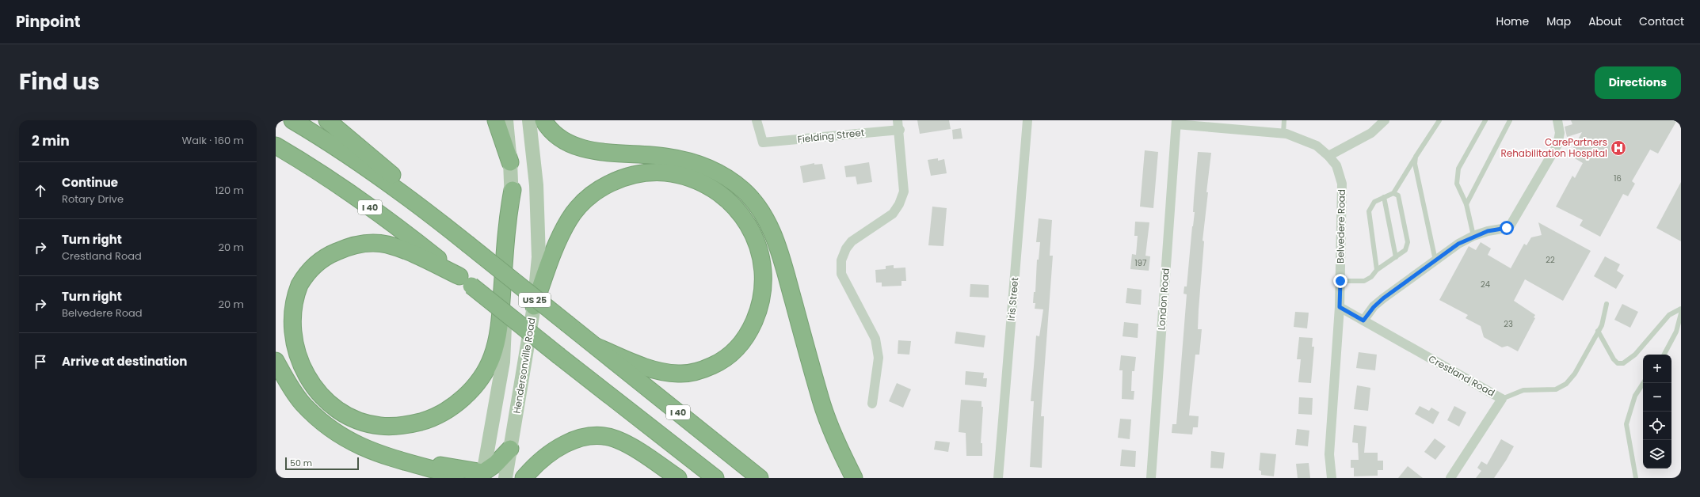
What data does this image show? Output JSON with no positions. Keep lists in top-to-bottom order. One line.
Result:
{"streets":{"highway":["I 40"],"main road":["US 25","Hendersonville Road"],"street":["Fielding Street","Belvedere Road","Iris Street","London Road","Crestland Road"]},"crossings":[["Belvedere Road","London Road"],["Belvedere Road","Crestland Road"]],"places":{"hospital":["CarePartners Rehabilitation Hospital"]},"house_numbers":["16","22","197","24","23"],"scale_bar":"50 m","page":{"header":"Pinpoint","nav":["Home","Map","About","Contact"],"title":"Find us","buttons":"Directions","heading":["2 min","Walk · 160 m"],"list":[["Continue","Rotary Drive","120 m"],["Turn right","Crestland Road","20 m"],["Turn right","Belvedere Road","20 m"],"Arrive at destination"],"map_buttons":["+","−"],"scale":"50 m"}}
